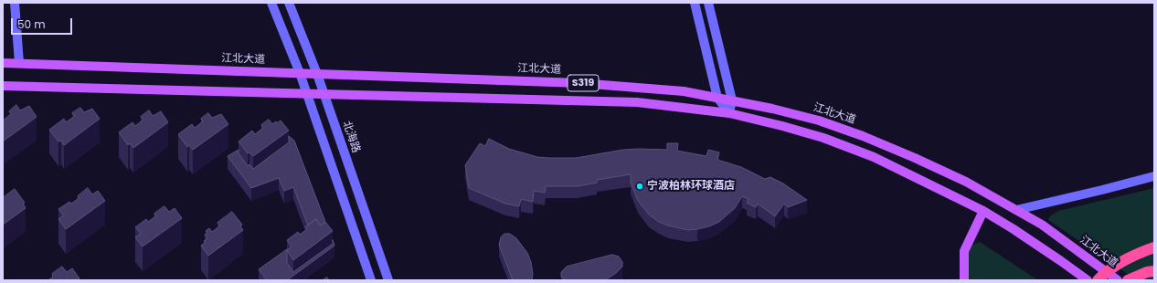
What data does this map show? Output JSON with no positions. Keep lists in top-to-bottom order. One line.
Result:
{"streets":{"main road":["江北大道","S319"],"street":["北海路"]},"crossings":[["江北大道","北海路"],["S319","北海路"]],"places":["宁波柏林环球酒店"],"scale_bar":"50 m"}
